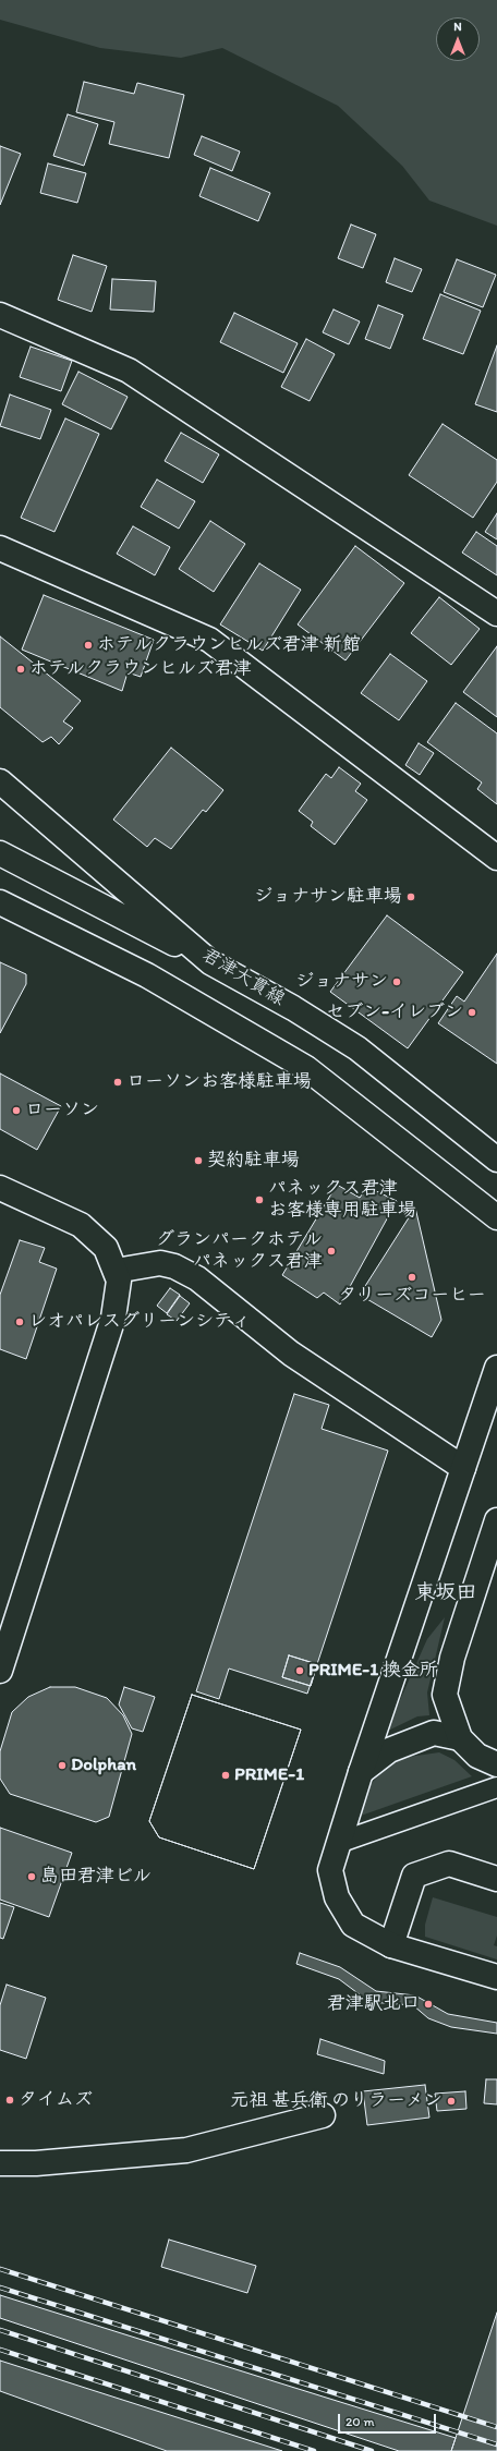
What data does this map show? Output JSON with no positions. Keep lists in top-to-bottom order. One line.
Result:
{"streets":{"street":["君津大貫線"]},"districts":["東坂田"],"places":["ホテルクラウンヒルズ君津 新館","ホテルクラウンヒルズ君津","ジョナサン駐車場","ジョナサン","セブン-イレブン","ローソンお客様駐車場","ローソン","契約駐車場","パネックス君津 お客様専用駐車場","グランパークホテル パネックス君津","タリーズコーヒー","レオパレスグリーンシティ","PRIME-1 換金所","Dolphan","PRIME-1","島田君津ビル","君津駅北口","タイムズ","元祖 甚兵衛 のりラーメン"],"scale_bar":"20 m","north":"top"}
